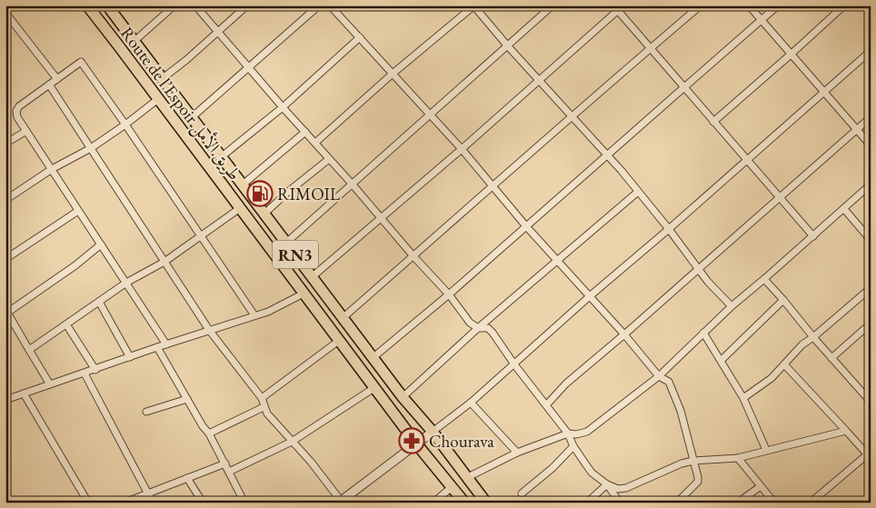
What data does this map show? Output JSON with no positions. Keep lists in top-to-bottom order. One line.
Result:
{"streets":{"highway":["Route de l’Espoir طريق الأمل","RN3"]},"places":{"fuel station":["RIMOIL"],"pharmacy":["Chourava"]}}
